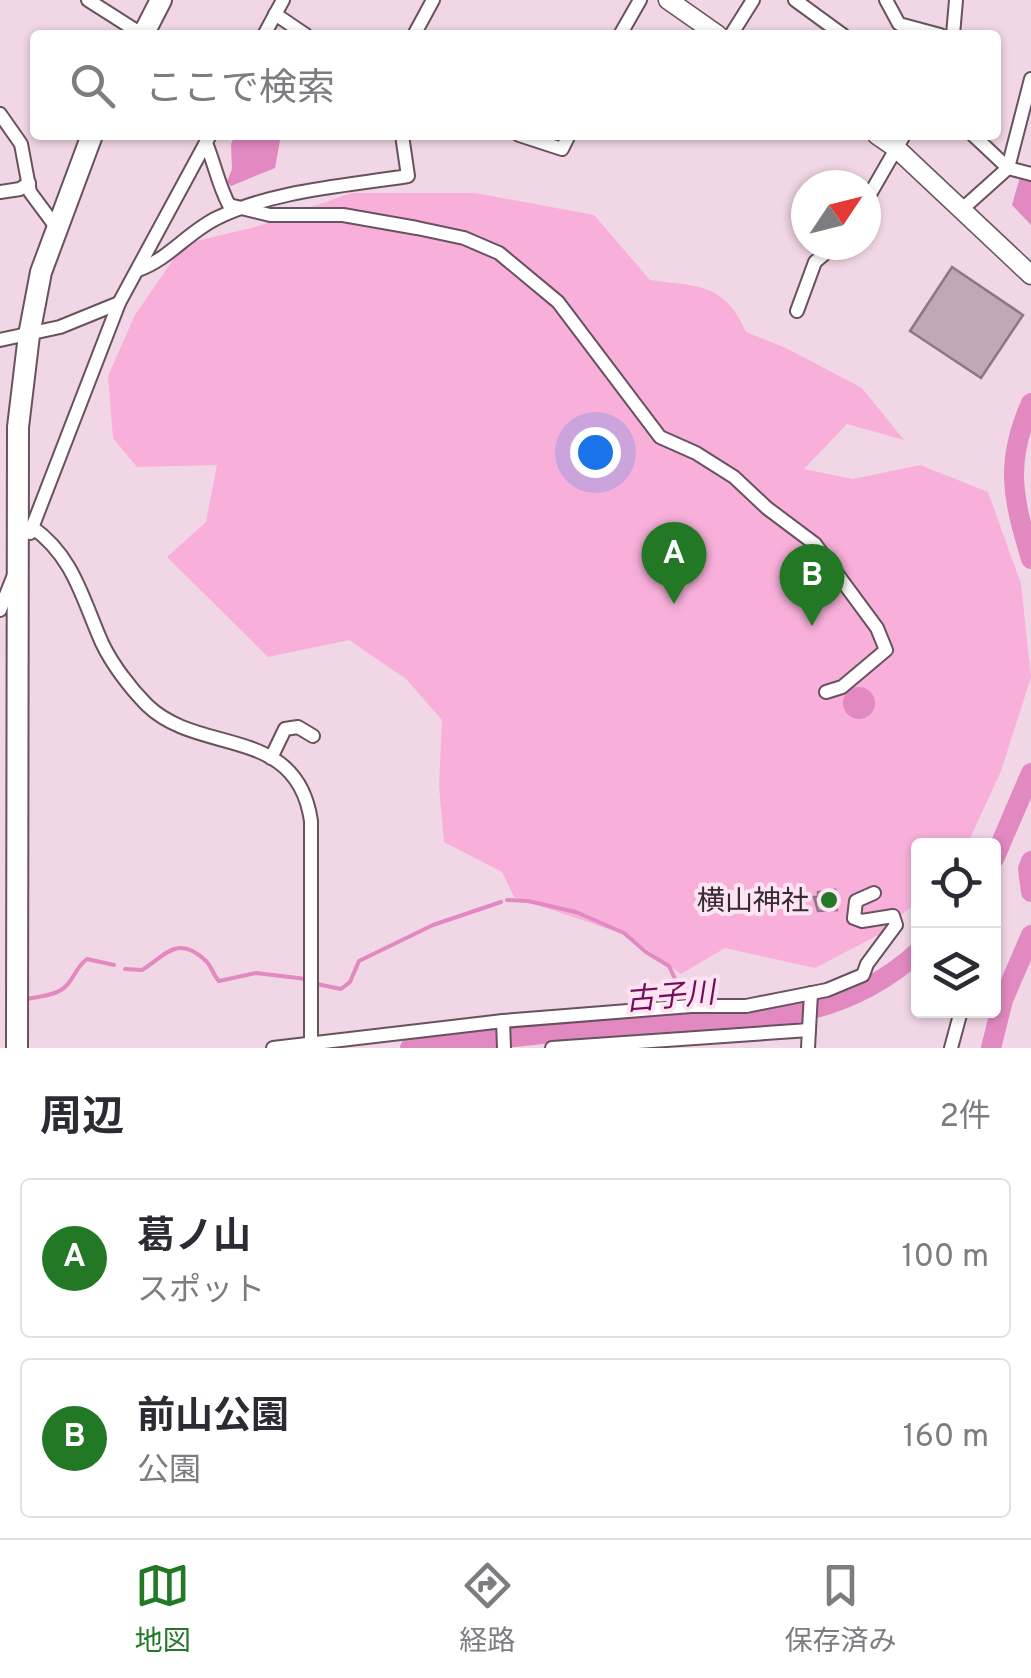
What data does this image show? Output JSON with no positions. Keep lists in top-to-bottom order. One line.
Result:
{"water":["古子川"],"places":["横山神社"],"north":"top right","page":{"search":"ここで検索","pins":["A","B"],"heading":["周辺","2件"],"list":[{"mark":"A","name":"葛ノ山","note":"スポット","value":"100 m"},{"mark":"B","name":"前山公園","note":"公園","value":"160 m"}],"nav":["地図","経路","保存済み"]}}
